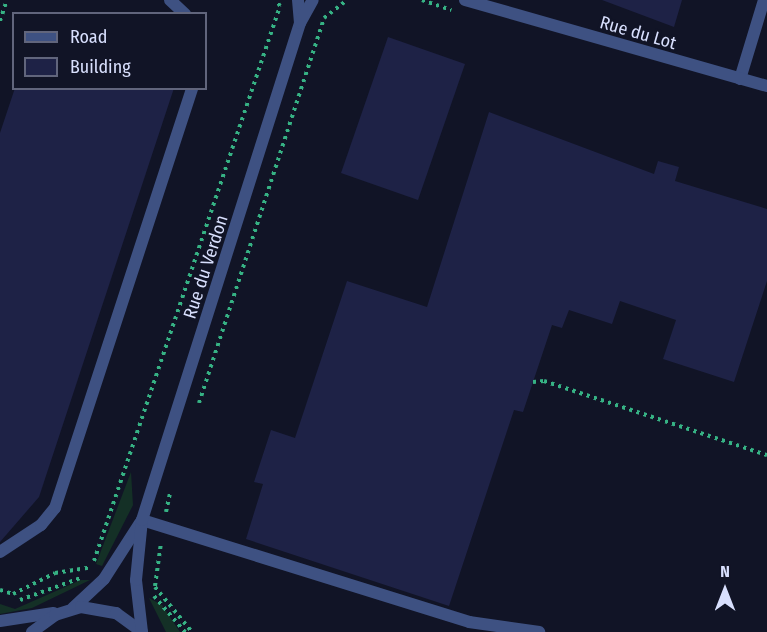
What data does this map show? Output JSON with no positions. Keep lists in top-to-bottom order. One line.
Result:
{"streets":{"street":["Rue du Lot","Rue du Verdon"]},"legend":["Road","Building"],"north":"top"}
